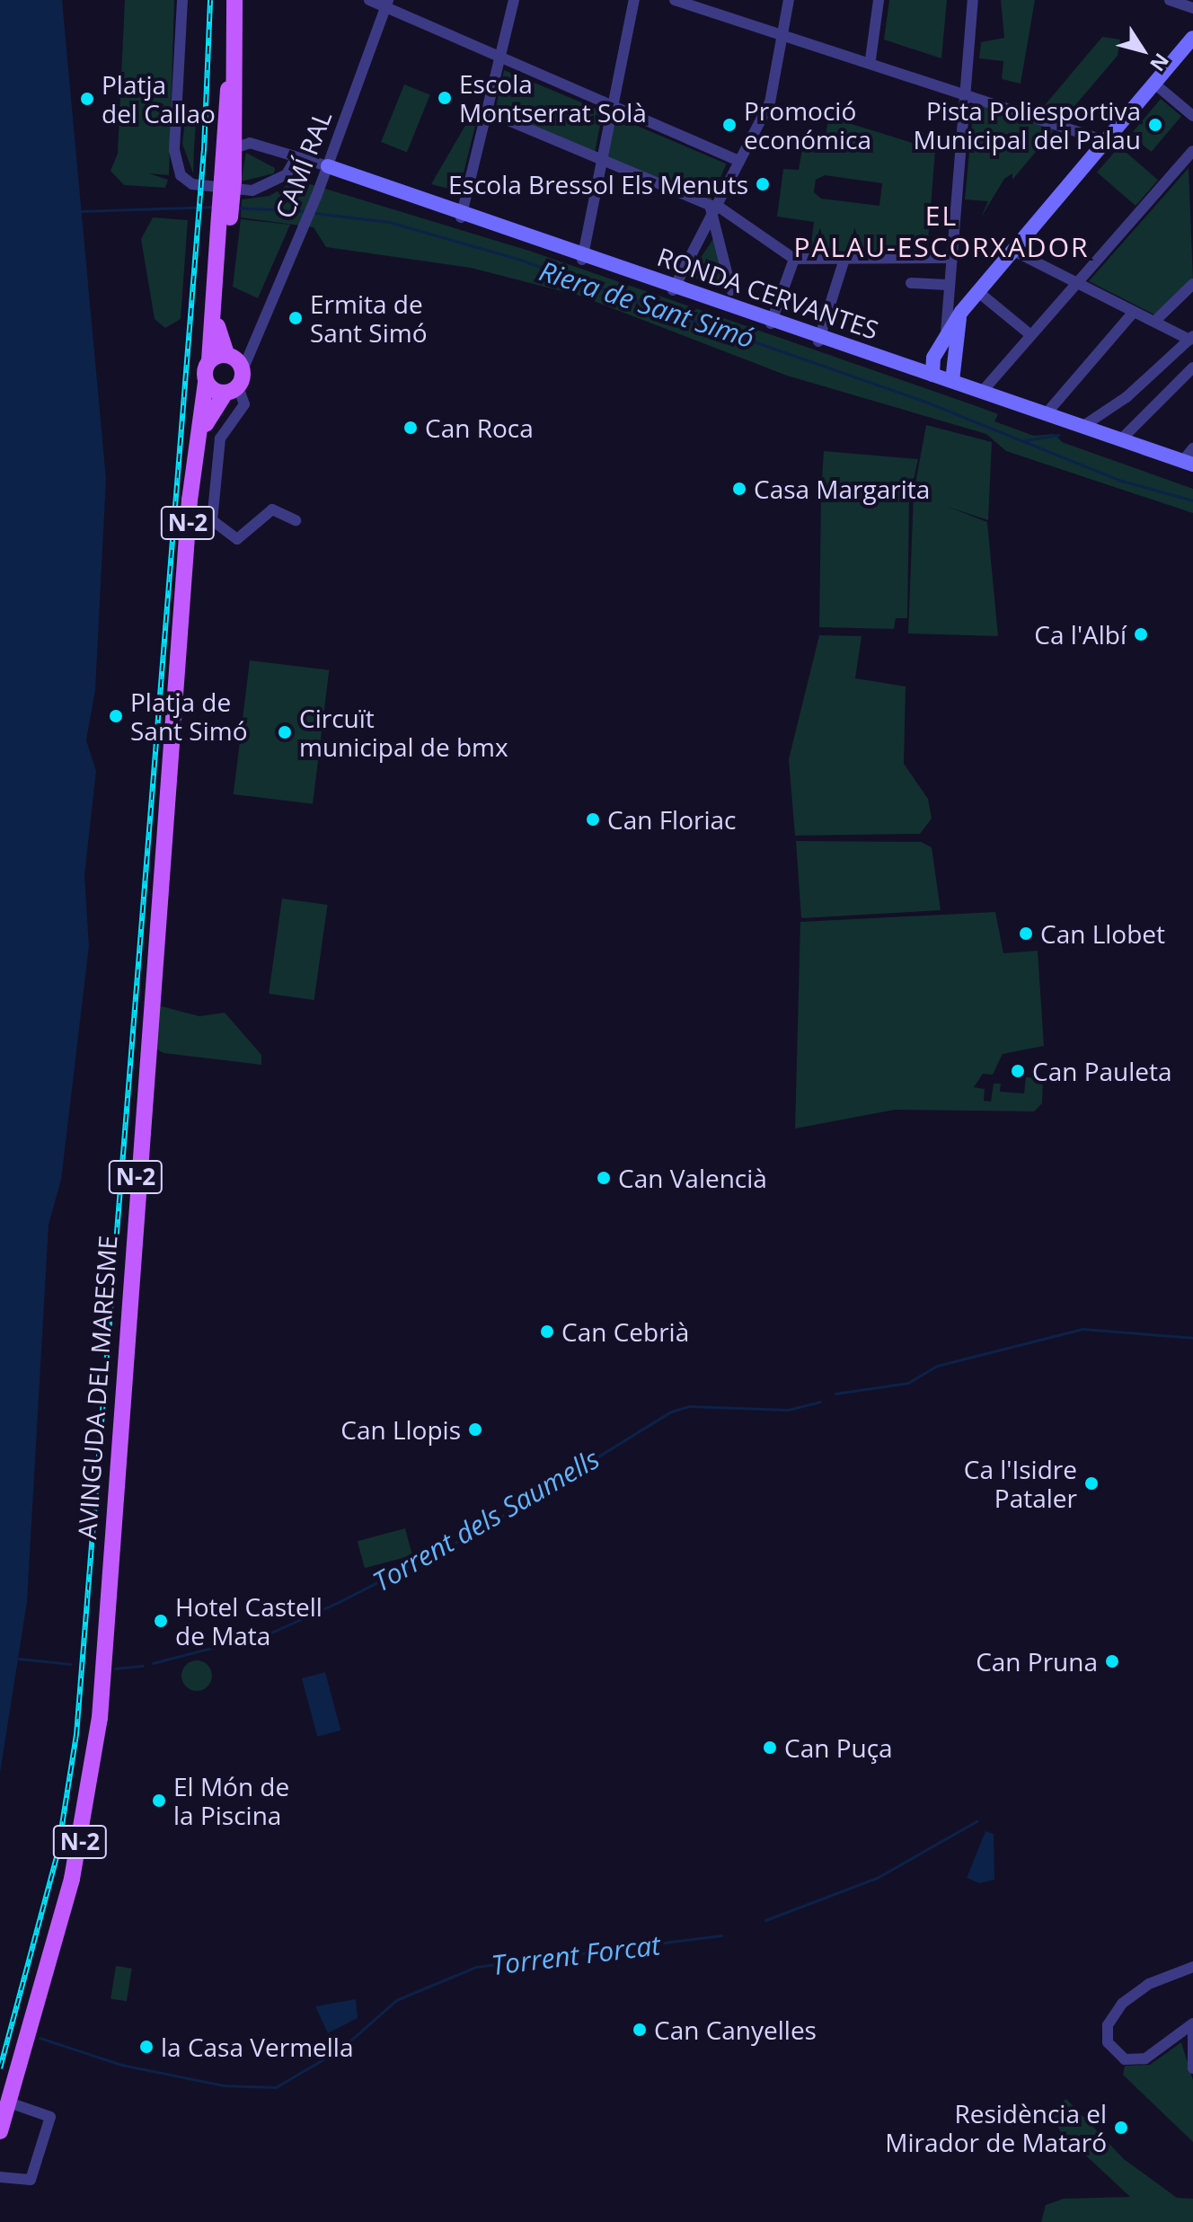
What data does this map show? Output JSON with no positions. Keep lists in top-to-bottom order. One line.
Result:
{"streets":{"main road":["N-2","AVINGUDA DEL MARESME"],"street":["CAMÍ RAL","RONDA CERVANTES"]},"crossings":[["CAMÍ RAL","RONDA CERVANTES"],["CAMÍ RAL","AVINGUDA DEL MARESME"]],"districts":["EL PALAU-ESCORXADOR"],"water":["Riera de Sant Simó","Torrent dels Saumells","Torrent Forcat"],"places":["Escola Montserrat Solà","Platja del Callao","Promoció económica","Pista Poliesportiva Municipal del Palau","Escola Bressol Els Menuts","Ermita de Sant Simó","Can Roca","Casa Margarita","Ca l'Albí","Platja de Sant Simó","Circuït municipal de bmx","Can Floriac","Can Llobet","Can Pauleta","Can Valencià","Can Cebrià","Can Llopis","Ca l'Isidre Pataler","Hotel Castell de Mata","Can Pruna","Can Puça","El Món de la Piscina","Can Canyelles","la Casa Vermella","Residència el Mirador de Mataró"],"north":"bottom right"}
